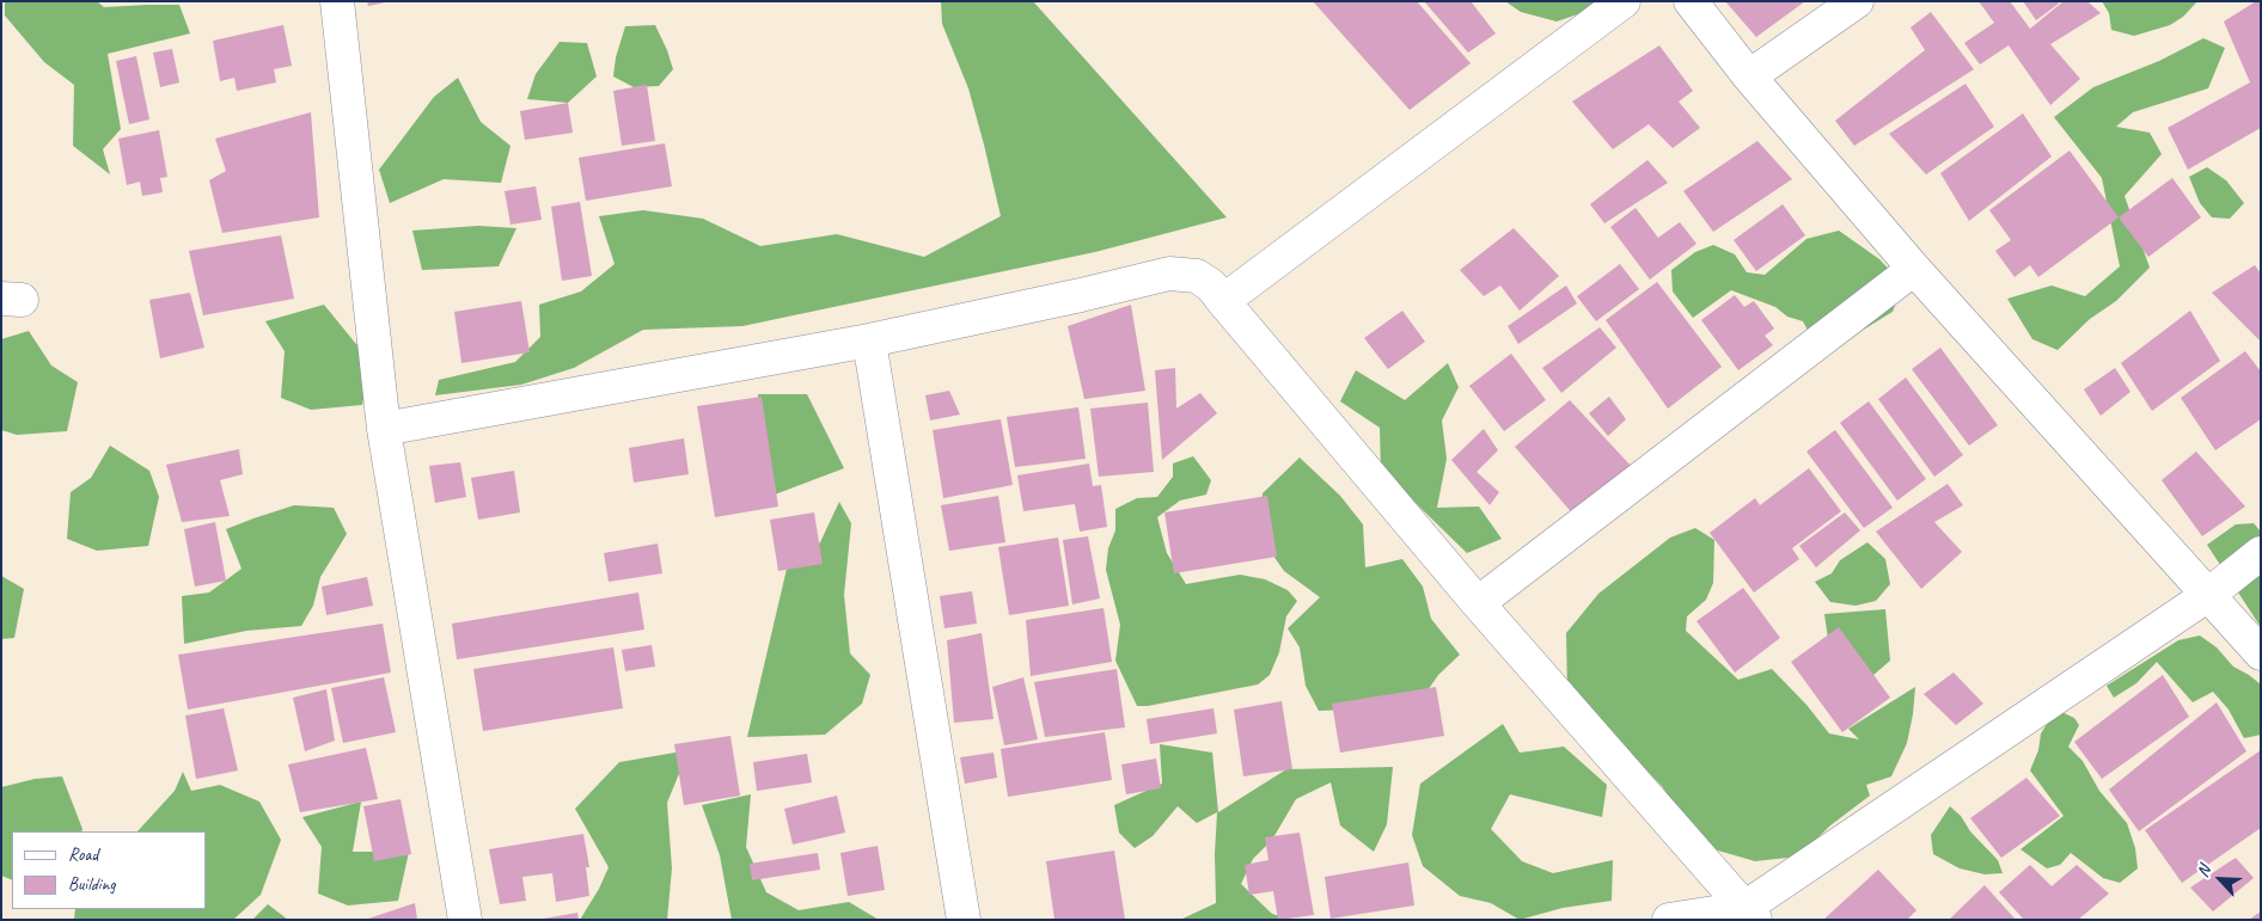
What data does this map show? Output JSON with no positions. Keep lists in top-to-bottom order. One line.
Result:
{"legend":["Road","Building"],"north":"top left"}
